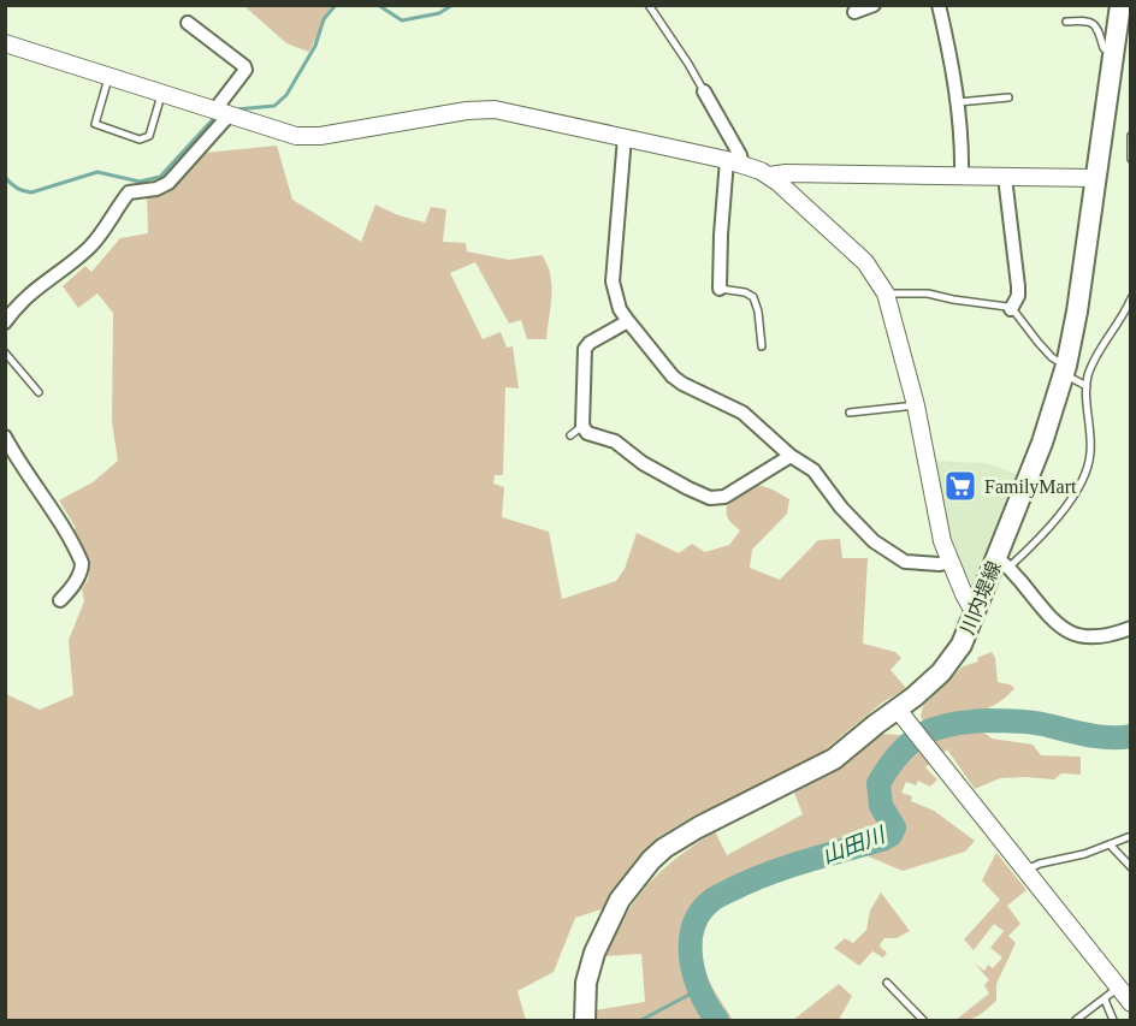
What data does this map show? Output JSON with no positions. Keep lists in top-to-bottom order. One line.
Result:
{"streets":{"main road":["川内堤線"]},"water":["山田川"],"places":{"supermarket":["FamilyMart"]}}
